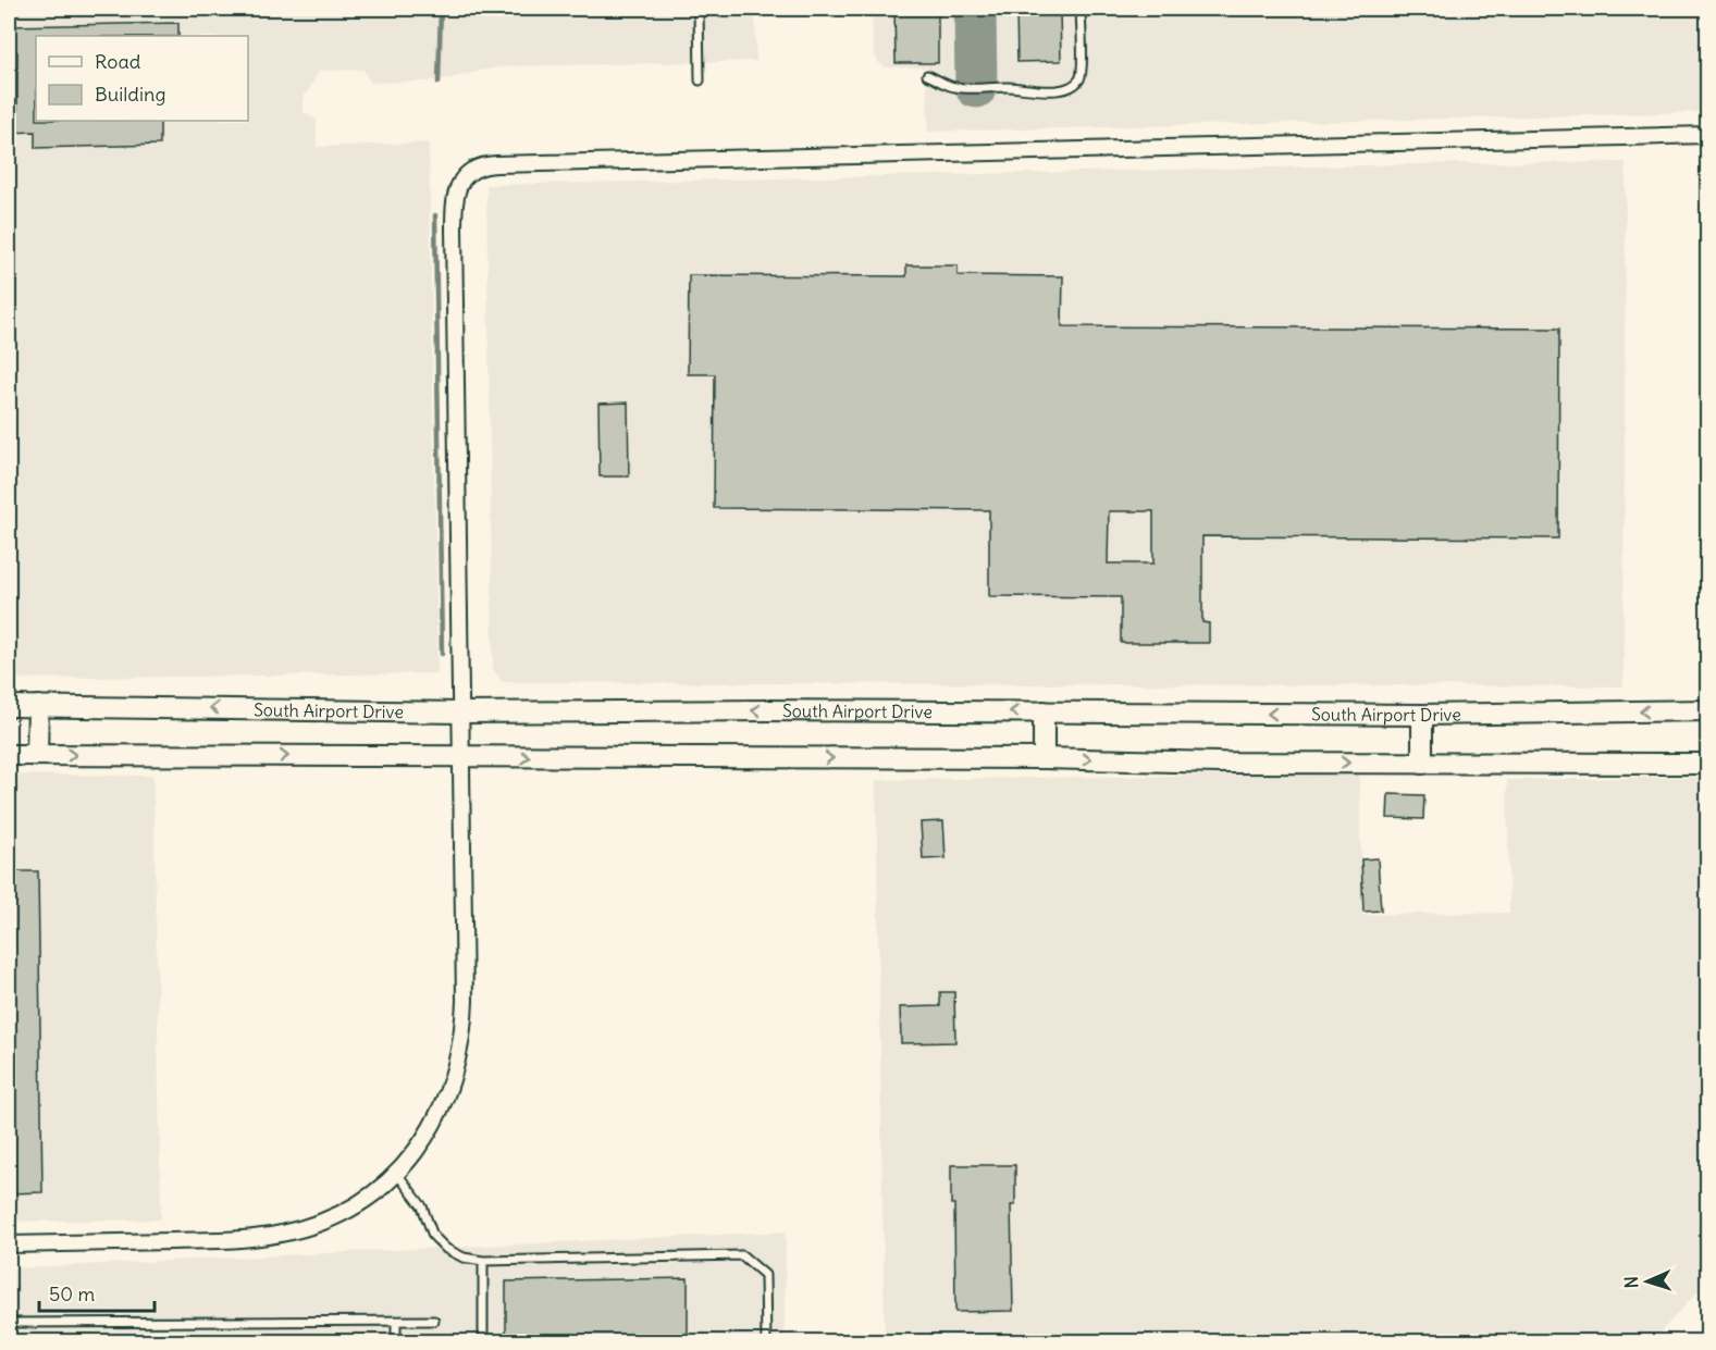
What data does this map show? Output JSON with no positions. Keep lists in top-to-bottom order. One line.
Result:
{"streets":{"main road":["South Airport Drive"]},"legend":["Road","Building"],"scale_bar":"50 m","north":"left"}
